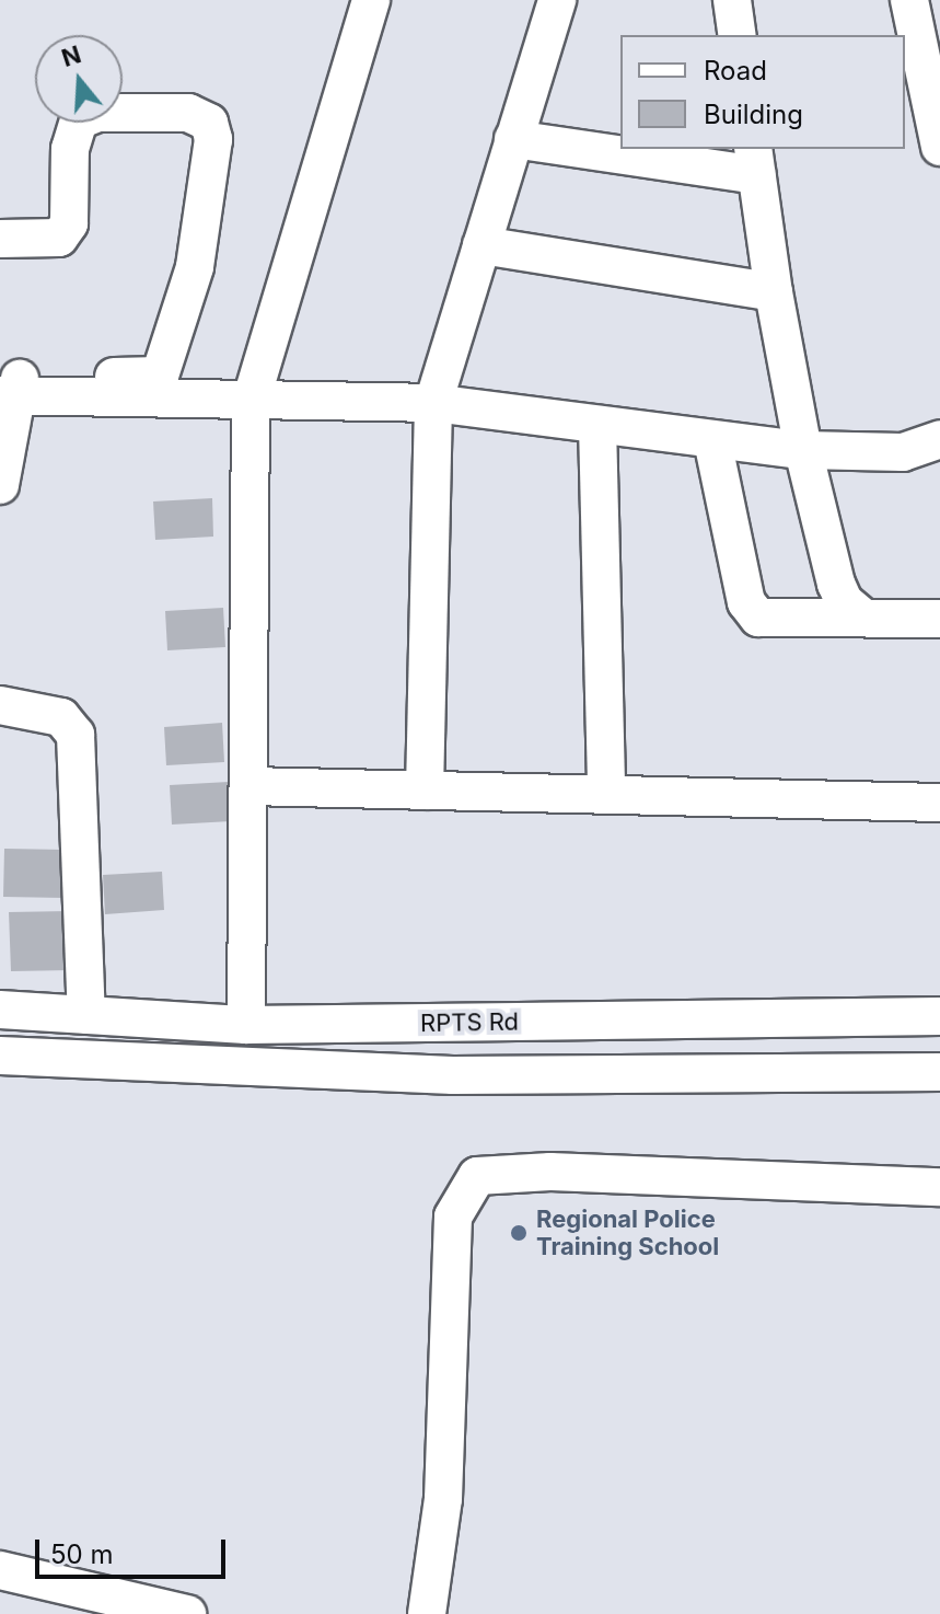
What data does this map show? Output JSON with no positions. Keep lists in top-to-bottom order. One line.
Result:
{"streets":{"street":["RPTS Rd"]},"places":["Regional Police Training School"],"legend":["Road","Building"],"scale_bar":"50 m","north":"top"}
